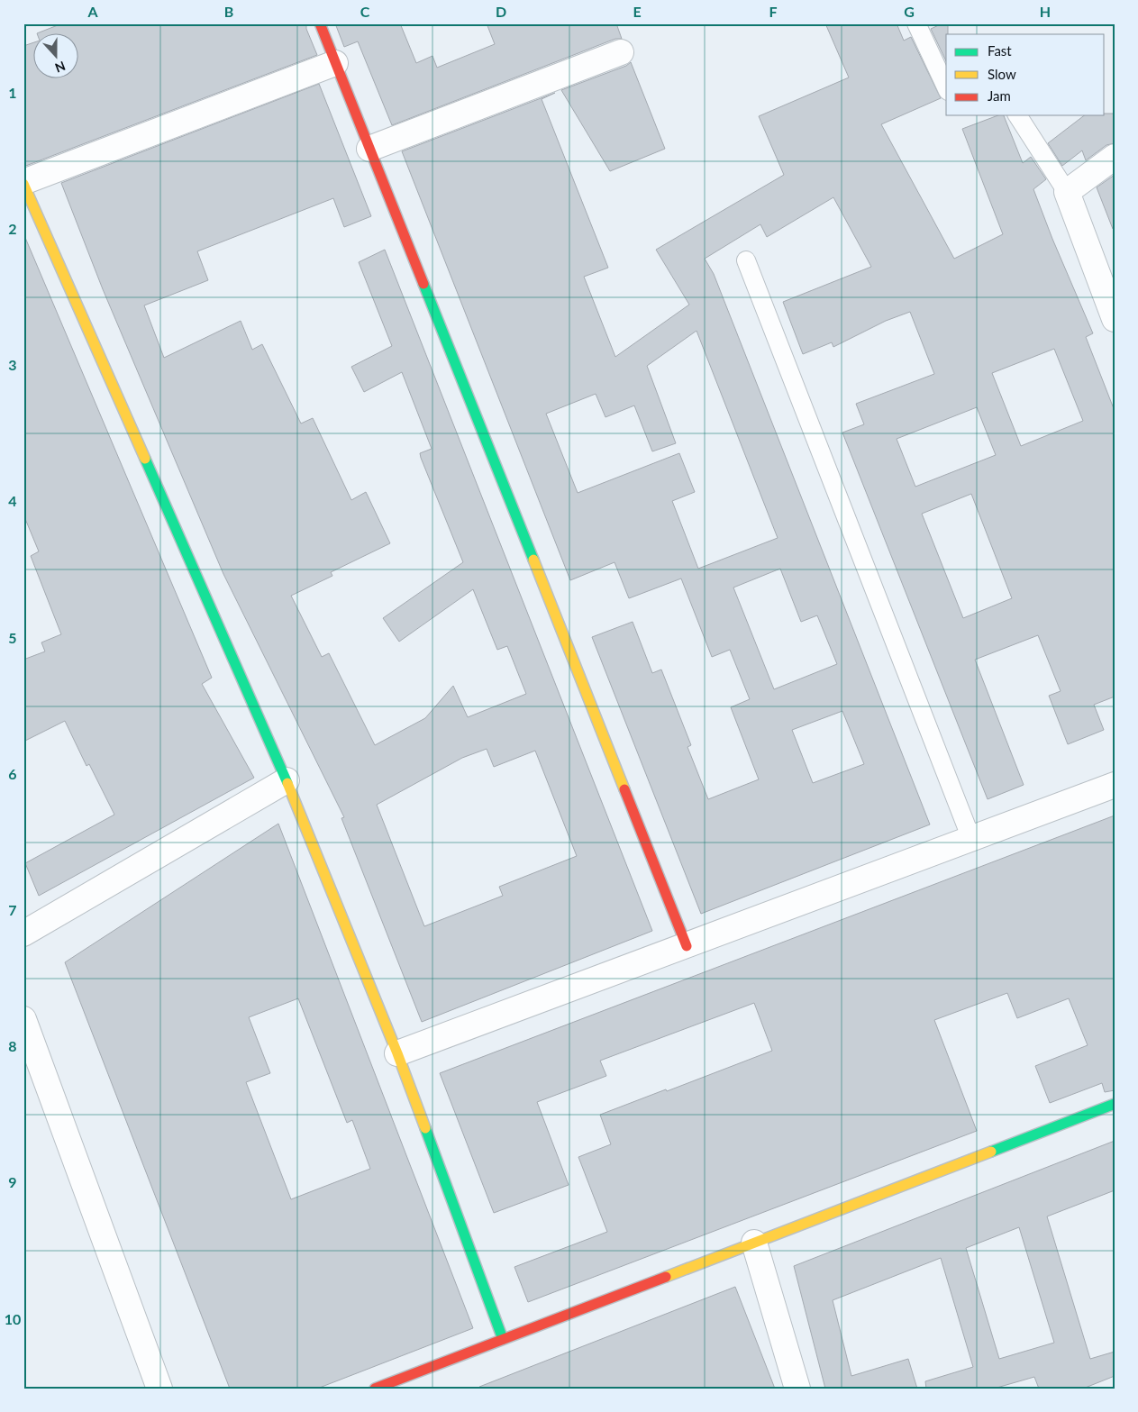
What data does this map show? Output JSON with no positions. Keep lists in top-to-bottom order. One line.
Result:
{"legend":["Fast","Slow","Jam"],"north":"bottom","grid":{"columns":["A","B","C","D","E","F","G","H"],"rows":["1","2","3","4","5","6","7","8","9","10"]}}
